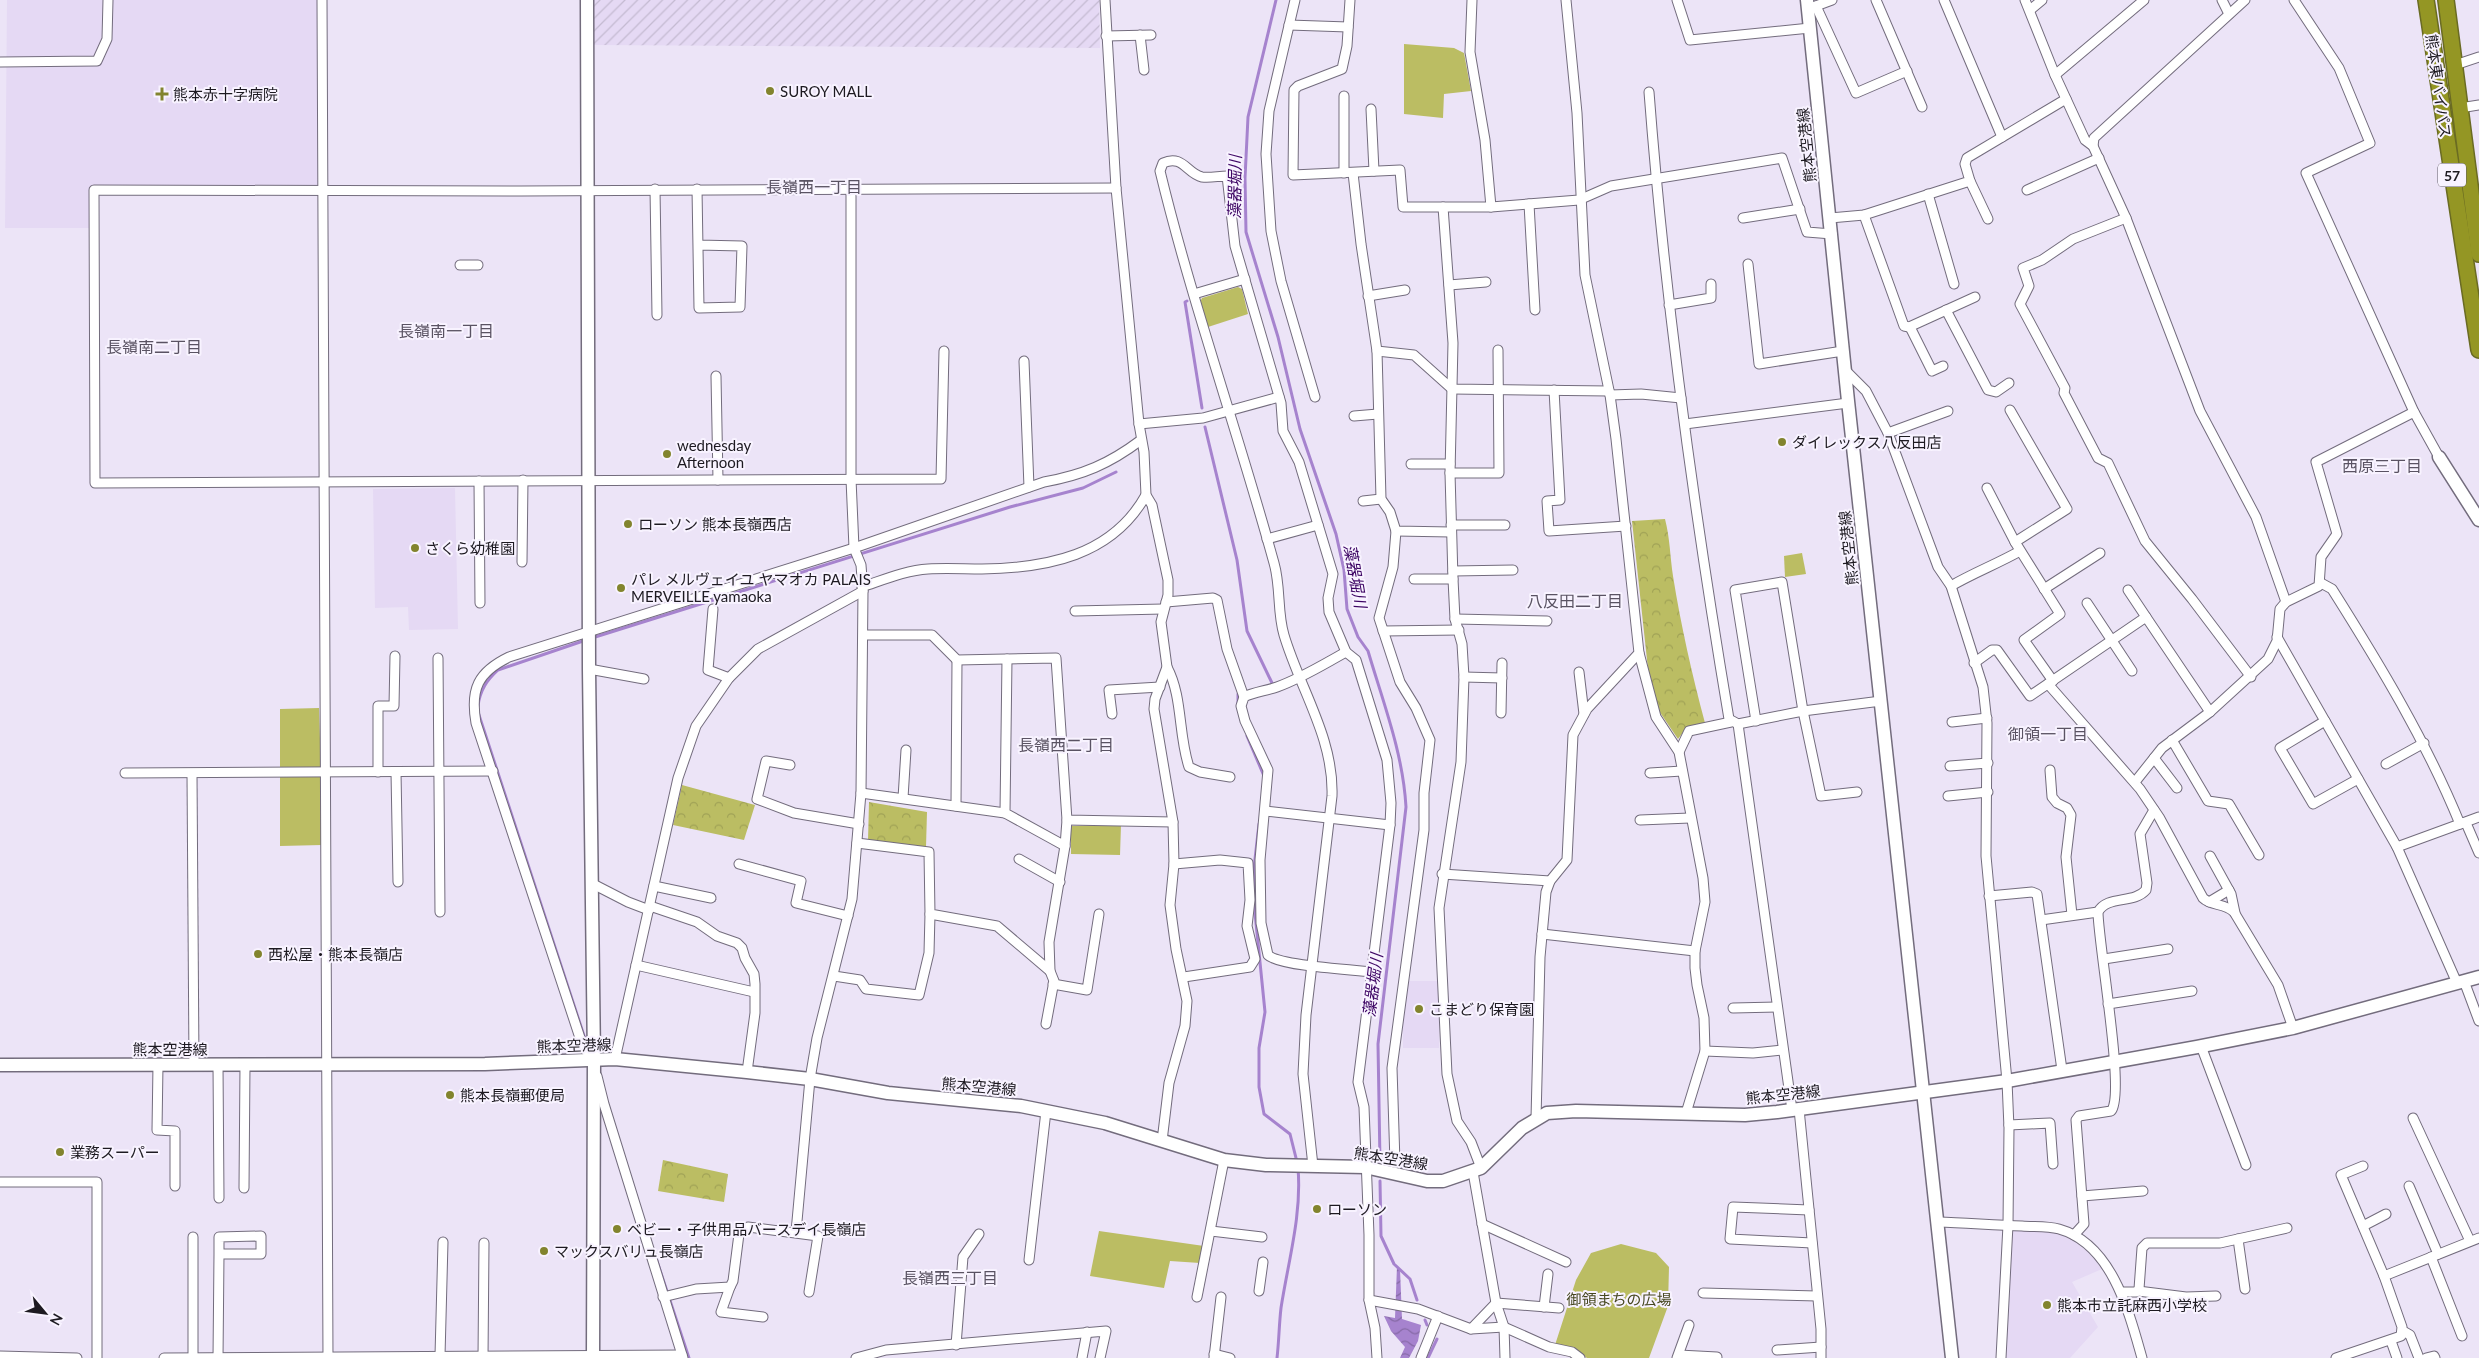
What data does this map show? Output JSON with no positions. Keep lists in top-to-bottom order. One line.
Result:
{"streets":{"highway":["熊本東バイパス","57"],"main road":["熊本空港線"]},"districts":["長嶺西一丁目","長嶺南一丁目","長嶺南二丁目","西原三丁目","八反田二丁目","御領一丁目","長嶺西二丁目","長嶺西三丁目"],"water":["藻器堀川"],"parks":["御領まちの広場"],"places":{"other":["SUROY MALL","ダイレックス八反田店","wednesday Afternoon","ローソン 熊本長嶺西店","さくら幼稚園","パレ メルヴェイユ ヤマオカ PALAIS MERVEILLE yamaoka","西松屋・熊本長嶺店","こまどり保育園","熊本長嶺郵便局","業務スーパー","ローソン","ベビー・子供用品バースデイ長嶺店","マックスバリュ長嶺店","熊本市立託麻西小学校"],"health":["熊本赤十字病院"]},"north":"bottom right"}
